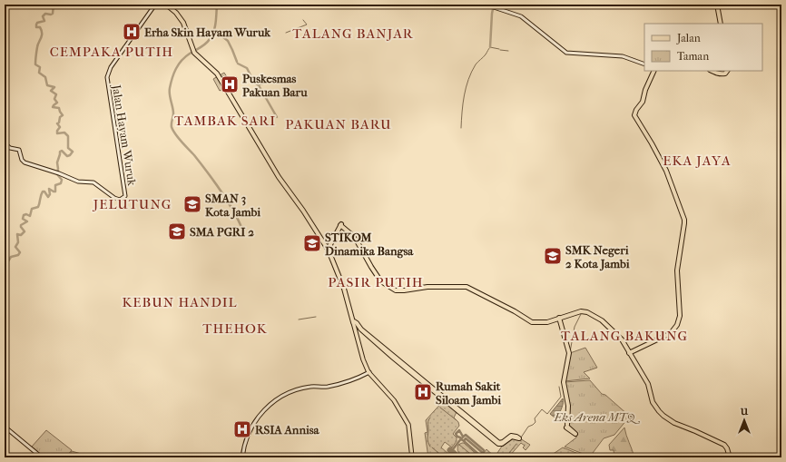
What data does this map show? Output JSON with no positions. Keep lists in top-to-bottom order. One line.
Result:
{"streets":{"main road":["Jalan Hayam Wuruk"]},"districts":["TALANG BANJAR","CEMPAKA PUTIH","TAMBAK SARI","PAKUAN BARU","EKA JAYA","JELUTUNG","PASIR PUTIH","KEBUN HANDIL","THEHOK","TALANG BAKUNG"],"parks":["Eks Arena MTQ"],"places":{"hospital":["Erha Skin Hayam Wuruk","Puskesmas Pakuan Baru","Rumah Sakit Siloam Jambi","RSIA Annisa"],"school or university":["SMAN 3 Kota Jambi","SMA PGRI 2","STIKOM Dinamika Bangsa","SMK Negeri 2 Kota Jambi"]},"legend":["Jalan","Taman"],"north":"top"}
